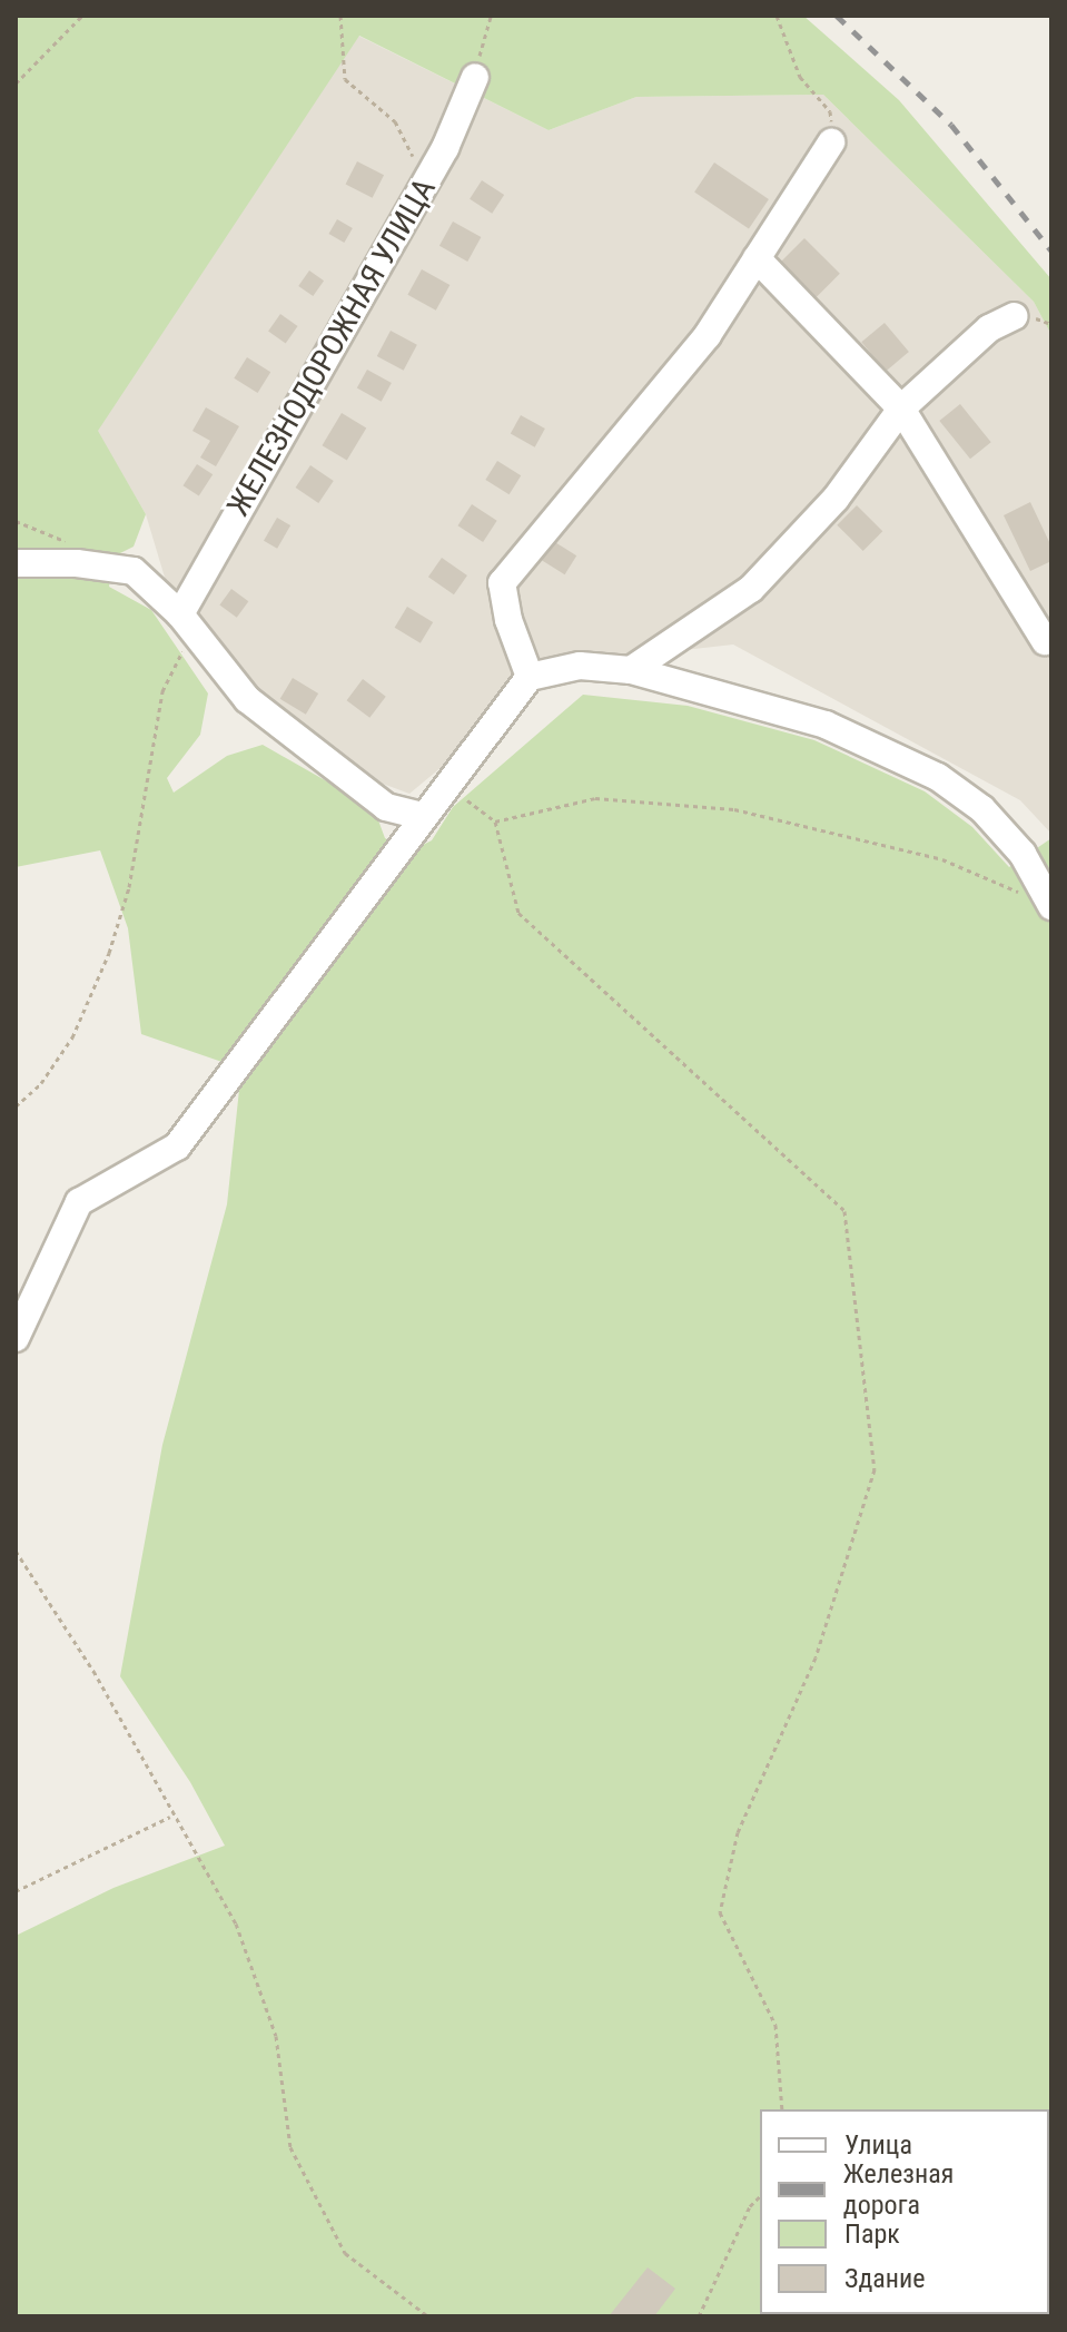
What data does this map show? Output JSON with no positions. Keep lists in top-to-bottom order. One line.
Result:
{"streets":{"street":["ЖЕЛЕЗНОДОРОЖНАЯ УЛИЦА"]},"legend":["Улица","Железная дорога","Парк","Здание"]}
